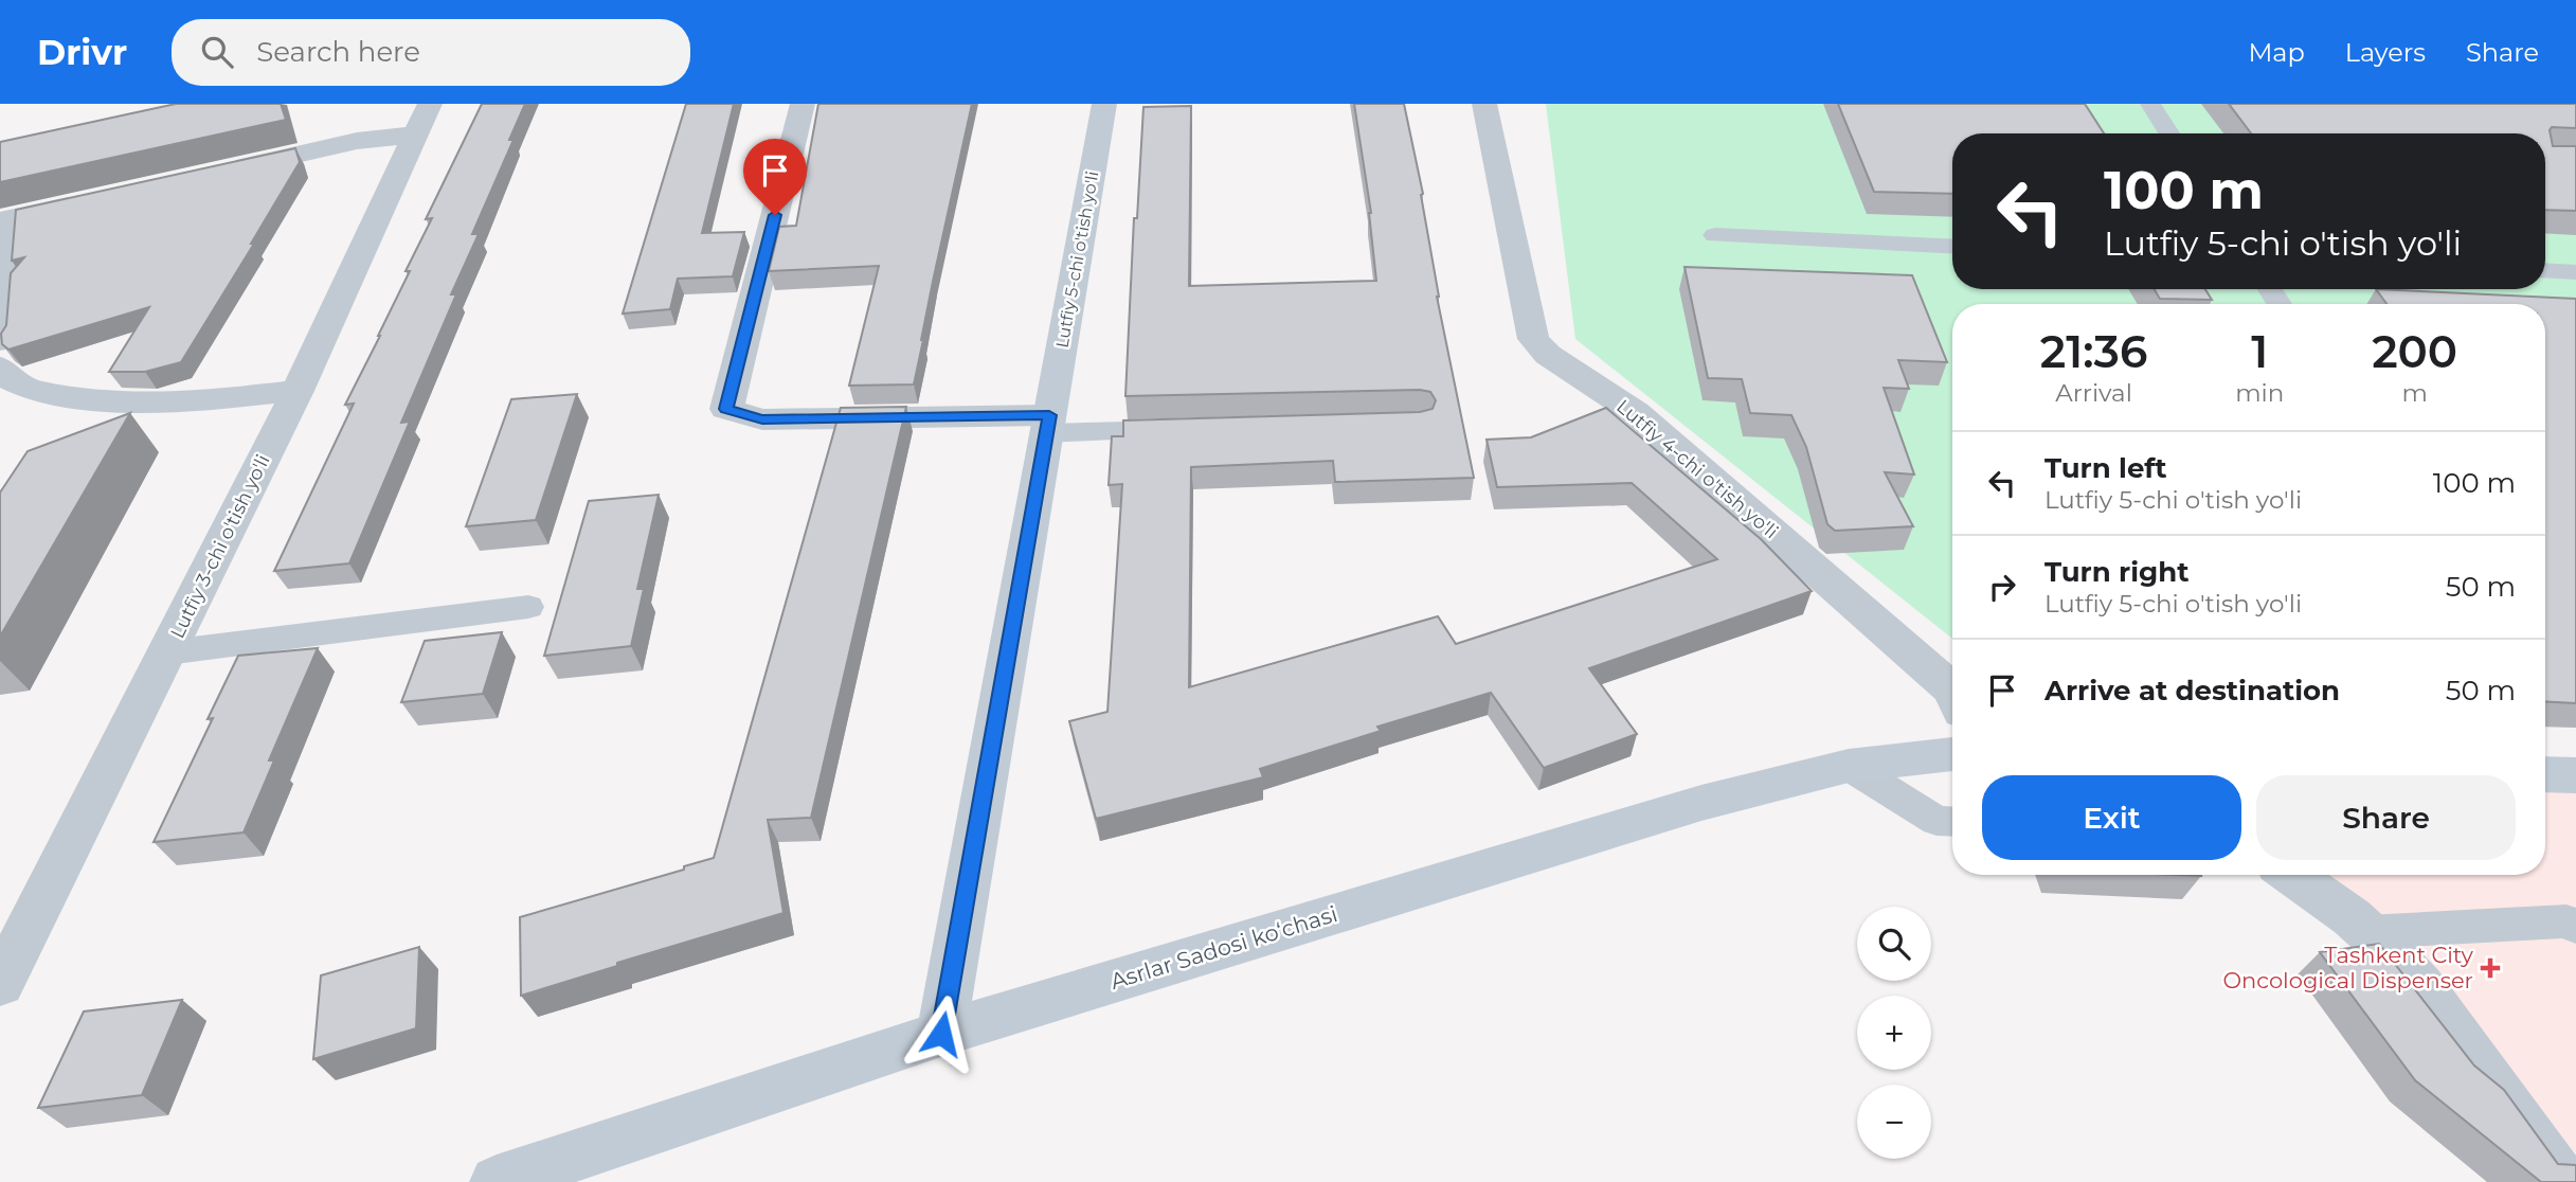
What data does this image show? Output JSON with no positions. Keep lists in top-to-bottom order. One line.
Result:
{"streets":{"street":["Lutfiy 5-chi o'tish yo'li","Lutfiy 4-chi o'tish yo'li","Lutfiy 3-chi o'tish yo'li","Asrlar Sadosi ko‘chasi"]},"crossings":[["Lutfiy 5-chi o'tish yo'li","Asrlar Sadosi ko‘chasi"]],"places":{"health":["Tashkent City Oncological Dispenser"]},"page":{"header":"Drivr","search":"Search here","nav":["Map","Layers","Share"],"turn":["100 m","Lutfiy 5-chi o'tish yo'li"],"eta":["21:36","Arrival","1","min","200","m"],"list":[{"name":"Turn left","note":"Lutfiy 5-chi o'tish yo'li","value":"100 m"},{"name":"Turn right","note":"Lutfiy 5-chi o'tish yo'li","value":"50 m"},{"name":"Arrive at destination","value":"50 m"}],"buttons":["Exit","Share"],"map_buttons":["+","−"]}}
